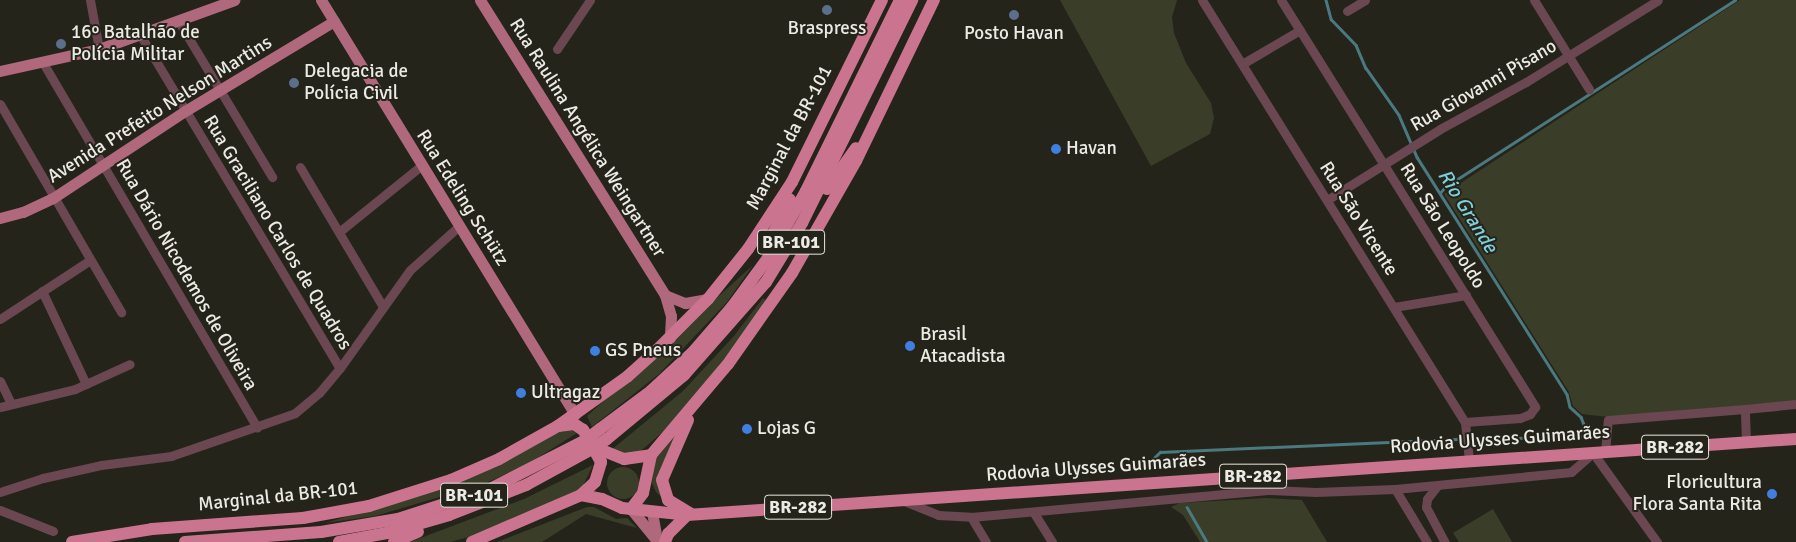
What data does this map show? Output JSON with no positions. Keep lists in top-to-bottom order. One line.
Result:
{"streets":{"highway":["Marginal da BR-101","BR-101","Rodovia Ulysses Guimarães","BR-282"],"main road":["Avenida Prefeito Nelson Martins","Rua Raulina Angélica Weingartner","Rua Edeling Schütz"],"street":["Rua Giovanni Pisano","Rua São Vicente","Rua São Leopoldo","Rua Graciliano Carlos de Quadros","Rua Dário Nicodemos de Oliveira"]},"crossings":[["Rua Giovanni Pisano","Rua São Vicente"],["Rua Giovanni Pisano","Rua São Leopoldo"],["Avenida Prefeito Nelson Martins","Rua Edeling Schütz"],["Avenida Prefeito Nelson Martins","Rua Graciliano Carlos de Quadros"],["Avenida Prefeito Nelson Martins","Rua Dário Nicodemos de Oliveira"],["Rua Raulina Angélica Weingartner","Marginal da BR-101"],["Marginal da BR-101","Rua Edeling Schütz"],["Rua São Vicente","Rua São Leopoldo"],["Rua São Vicente","Rodovia Ulysses Guimarães"]],"water":["Rio Grande"],"places":["Braspress","Posto Havan","16º Batalhão de Polícia Militar","Delegacia de Polícia Civil","Havan","Brasil Atacadista","GS Pneus","Ultragaz","Lojas G","Floricultura Flora Santa Rita"]}
